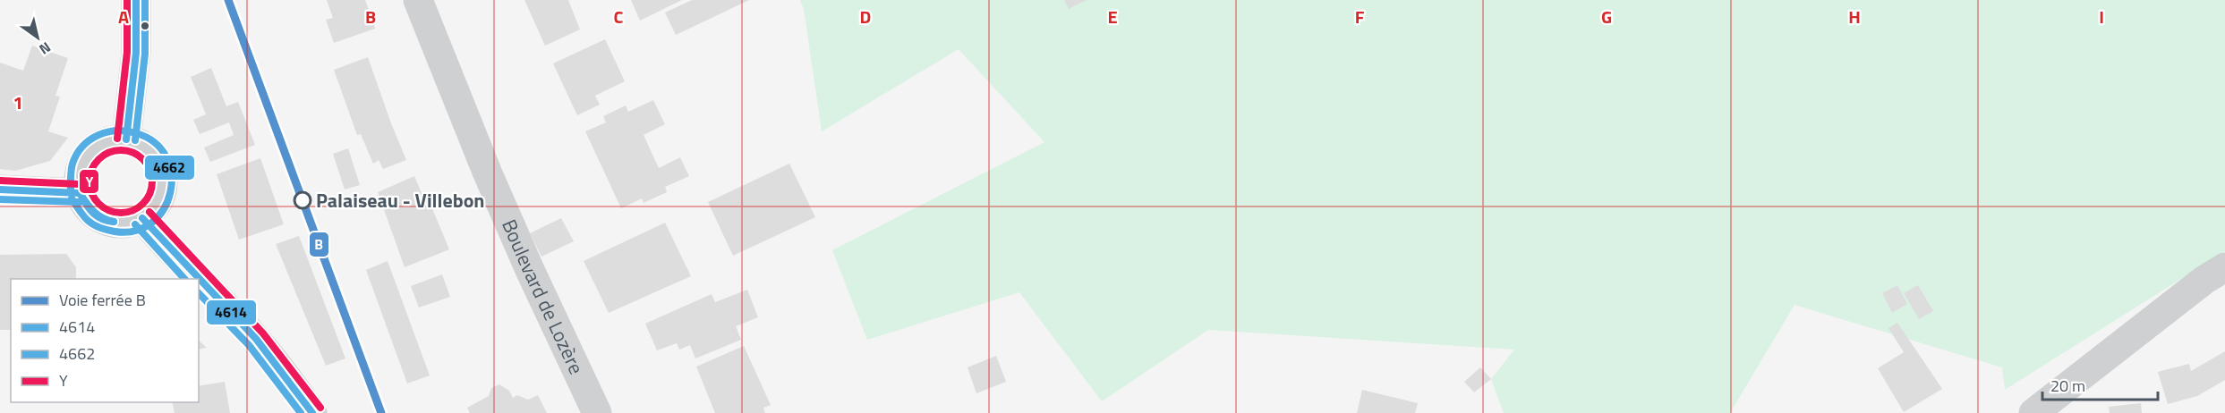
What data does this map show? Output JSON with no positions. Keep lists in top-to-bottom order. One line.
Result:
{"streets":{"street":["Boulevard de Lozère"]},"places":["Palaiseau - Villebon"],"lines":["rail line B","transit line 4614","transit line 4662","transit line Y"],"legend":["Voie ferrée B","4614","4662","Y"],"scale_bar":"20 m","north":"bottom right","grid":{"columns":["A","B","C","D","E","F","G","H","I"],"rows":["1"]}}
